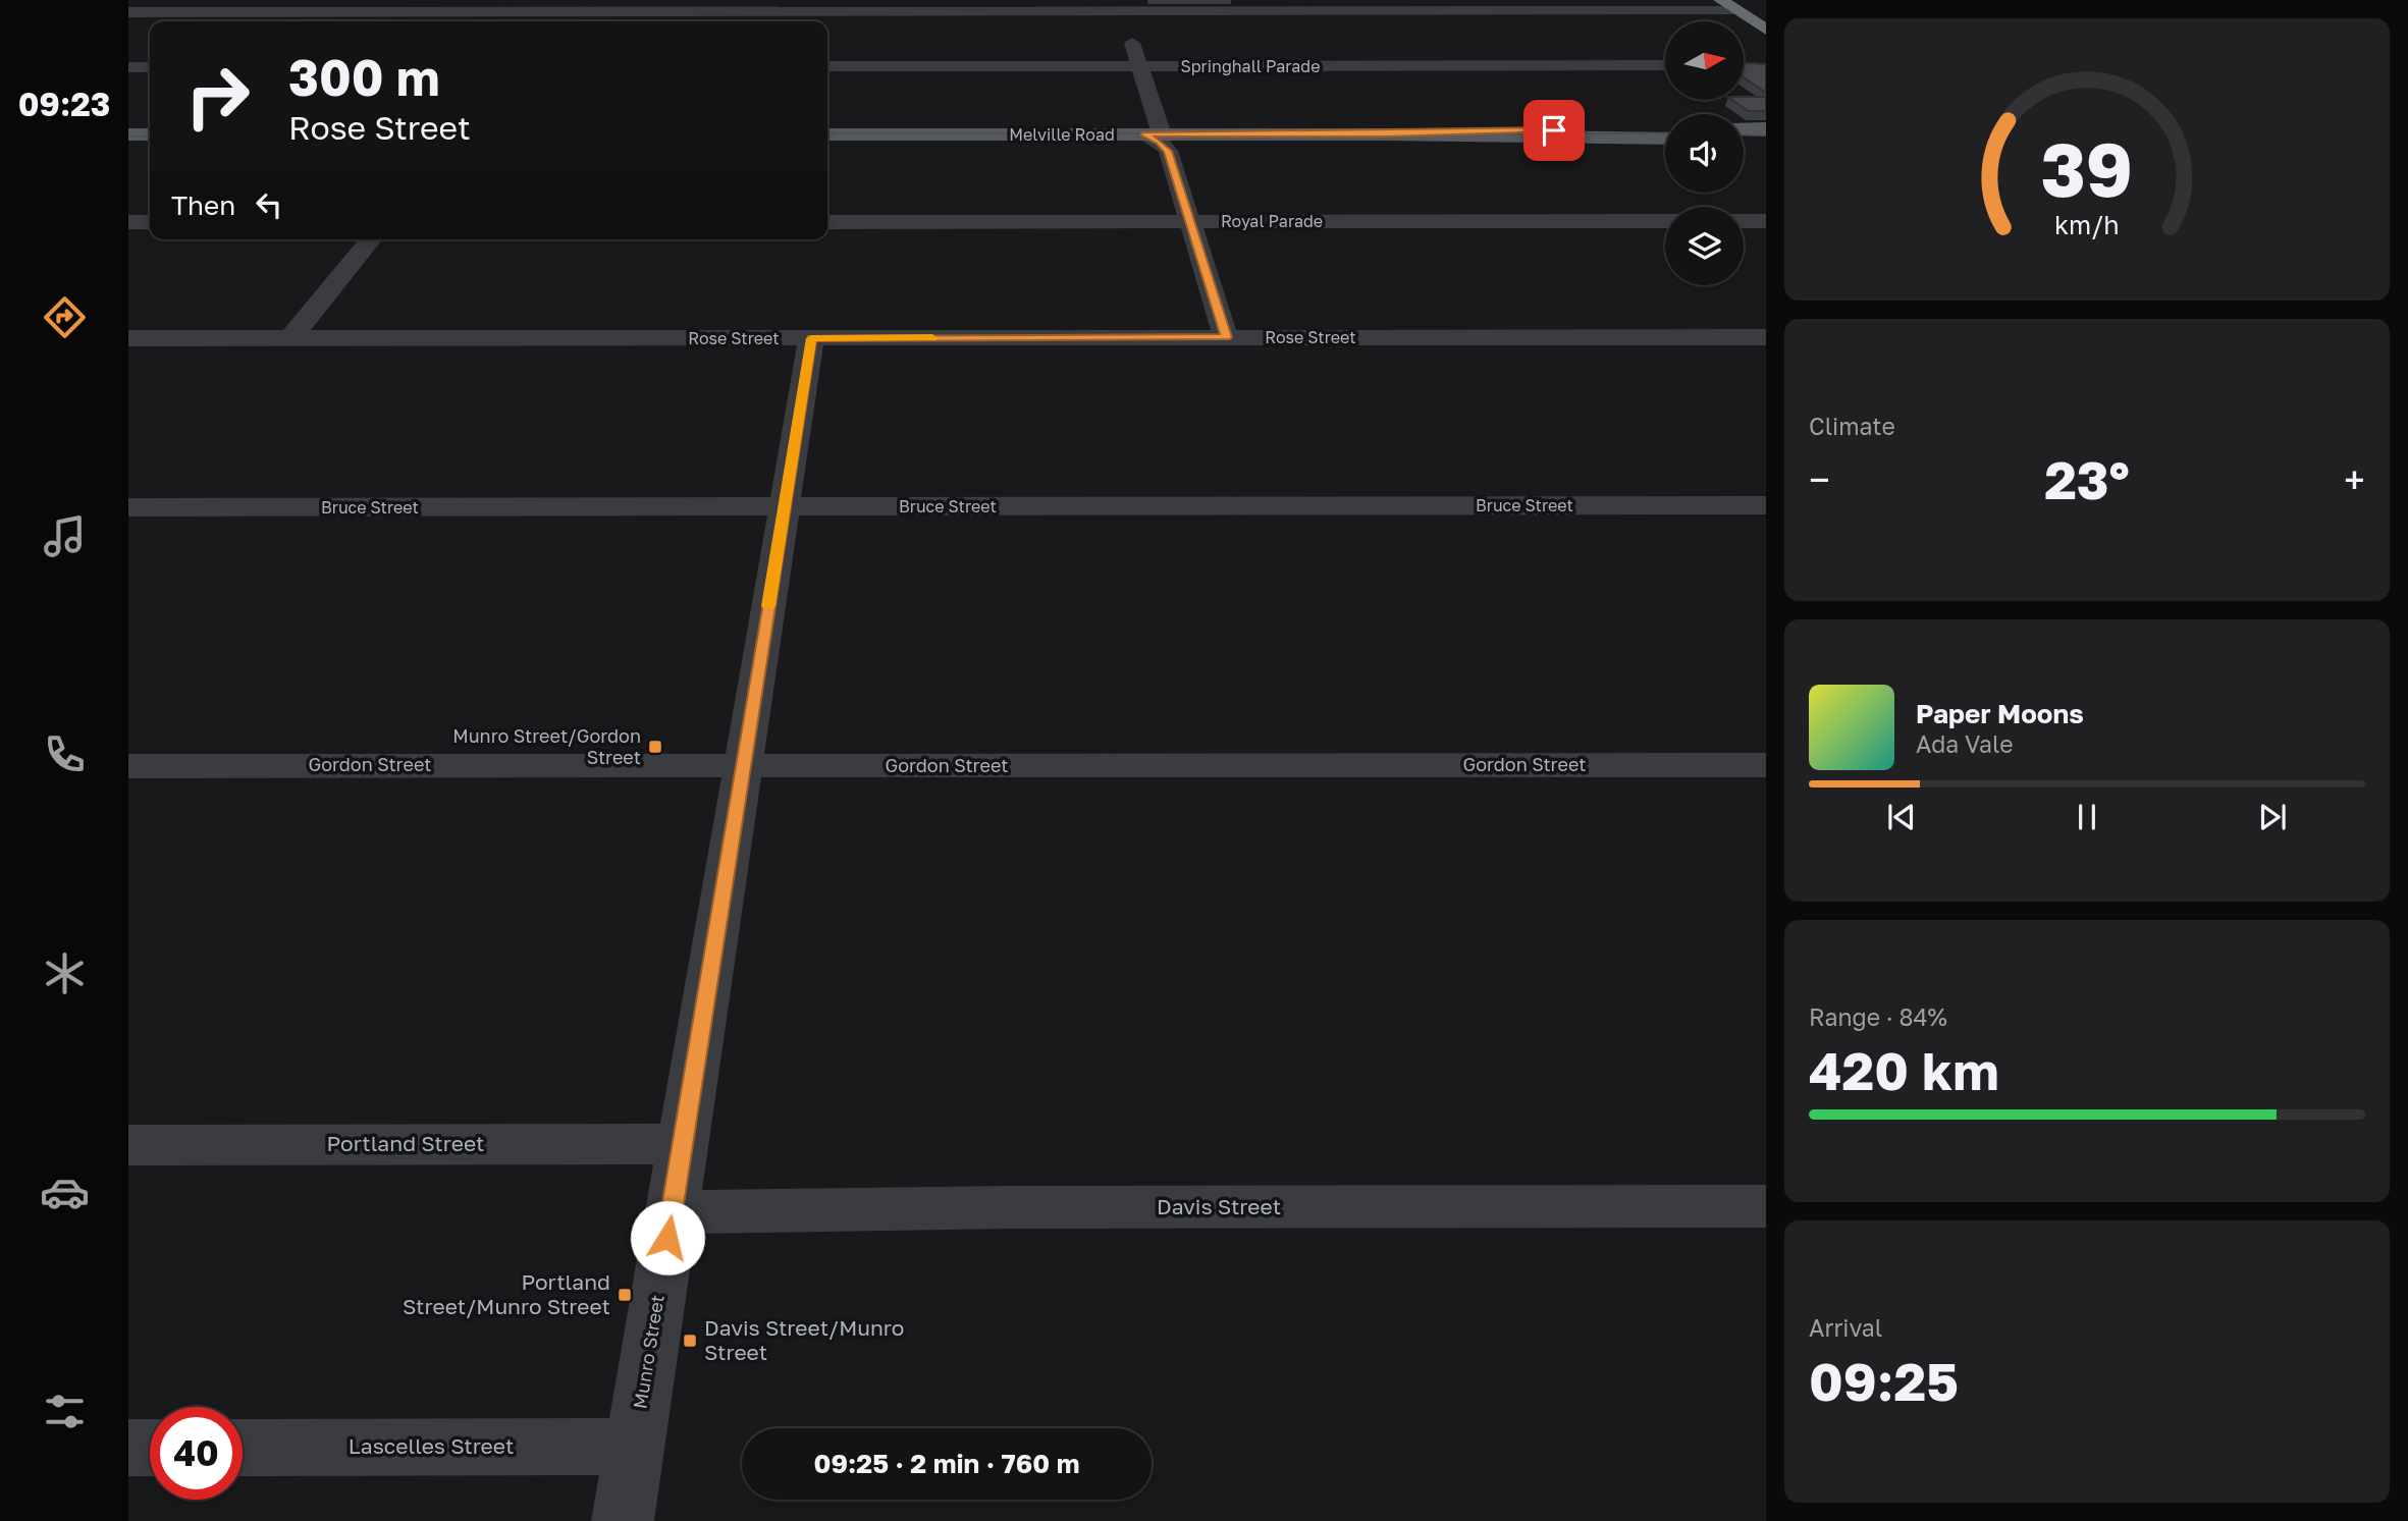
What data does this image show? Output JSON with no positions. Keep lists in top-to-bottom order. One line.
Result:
{"streets":{"main road":["Melville Road"],"street":["Springhall Parade","Royal Parade","Rose Street","Bruce Street","Gordon Street","Portland Street","Davis Street","Munro Street","Lascelles Street"]},"crossings":[["Rose Street","Munro Street"],["Bruce Street","Munro Street"],["Gordon Street","Munro Street"],["Portland Street","Munro Street"],["Davis Street","Munro Street"],["Munro Street","Lascelles Street"]],"places":{"transit":["Munro Street/Gordon Street","Portland Street/Munro Street","Davis Street/Munro Street"]},"north":"right","page":{"tabs":"09:23","turn":["300 m","Rose Street"],"then":"Then","tile":["Climate",["Range · 84%","420 km"],["Arrival","09:25"]],"heat":["−","23°","+"],"song":["Paper Moons","Ada Vale"],"limit":"40","trip":"09:25 · 2 min · 760 m","gauge":["39","km/h"]}}
